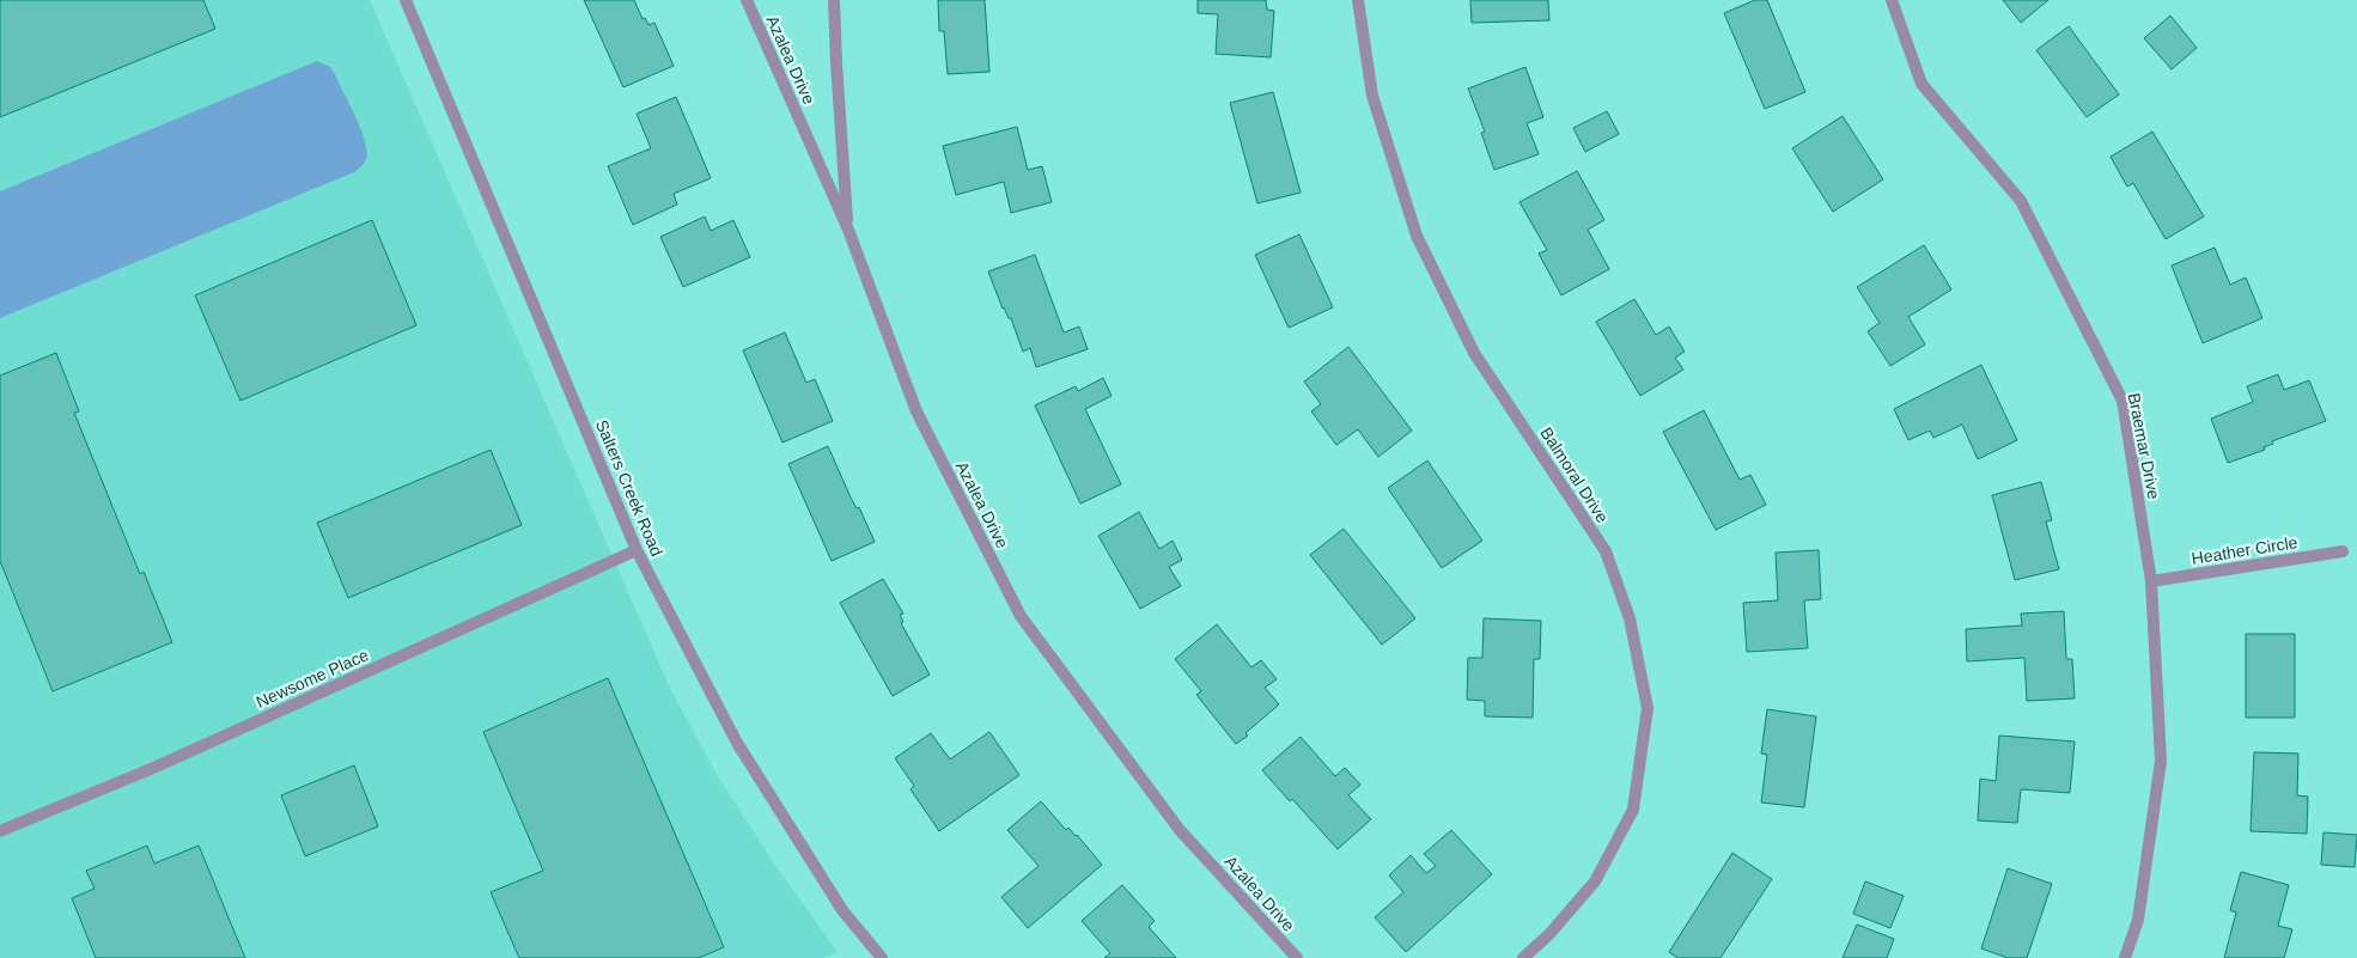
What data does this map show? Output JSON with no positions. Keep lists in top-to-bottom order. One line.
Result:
{"streets":{"street":["Azalea Drive","Braemar Drive","Balmoral Drive","Salters Creek Road","Heather Circle","Newsome Place"]},"crossings":[["Braemar Drive","Heather Circle"],["Salters Creek Road","Newsome Place"]]}
